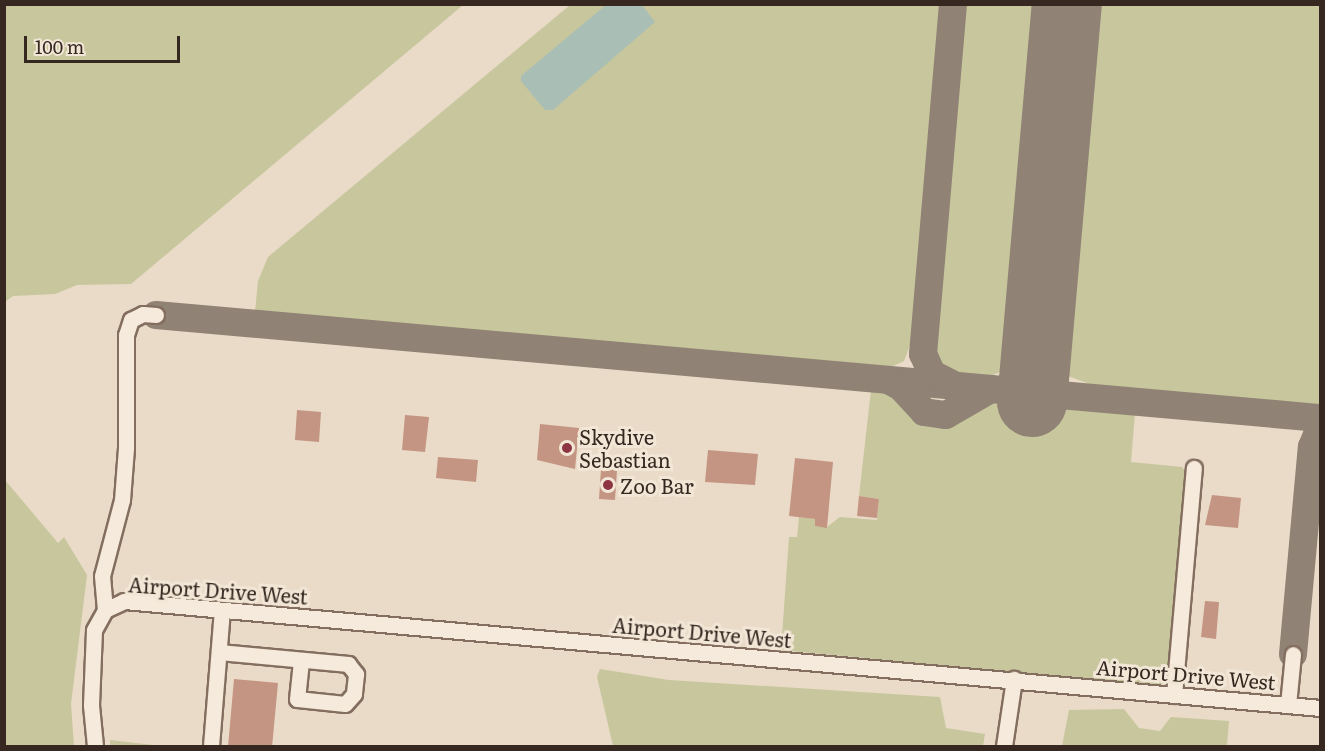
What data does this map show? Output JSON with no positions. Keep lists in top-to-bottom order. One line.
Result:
{"streets":{"street":["Airport Drive West"]},"places":["Skydive Sebastian","Zoo Bar"],"scale_bar":"100 m"}
